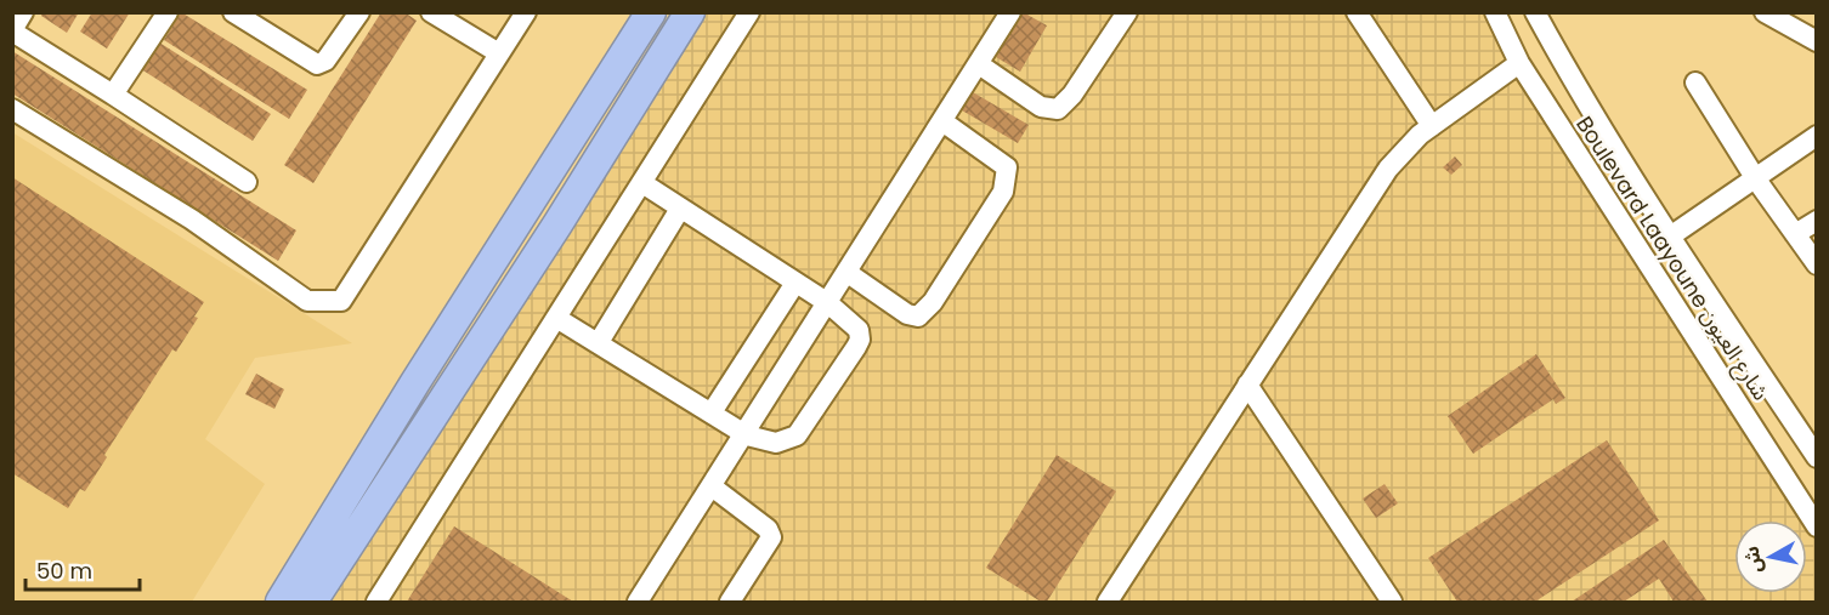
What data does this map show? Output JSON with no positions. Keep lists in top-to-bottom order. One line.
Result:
{"streets":{"street":["Boulevard Laayoune شارع العيون"]},"scale_bar":"50 m","north":"left"}
